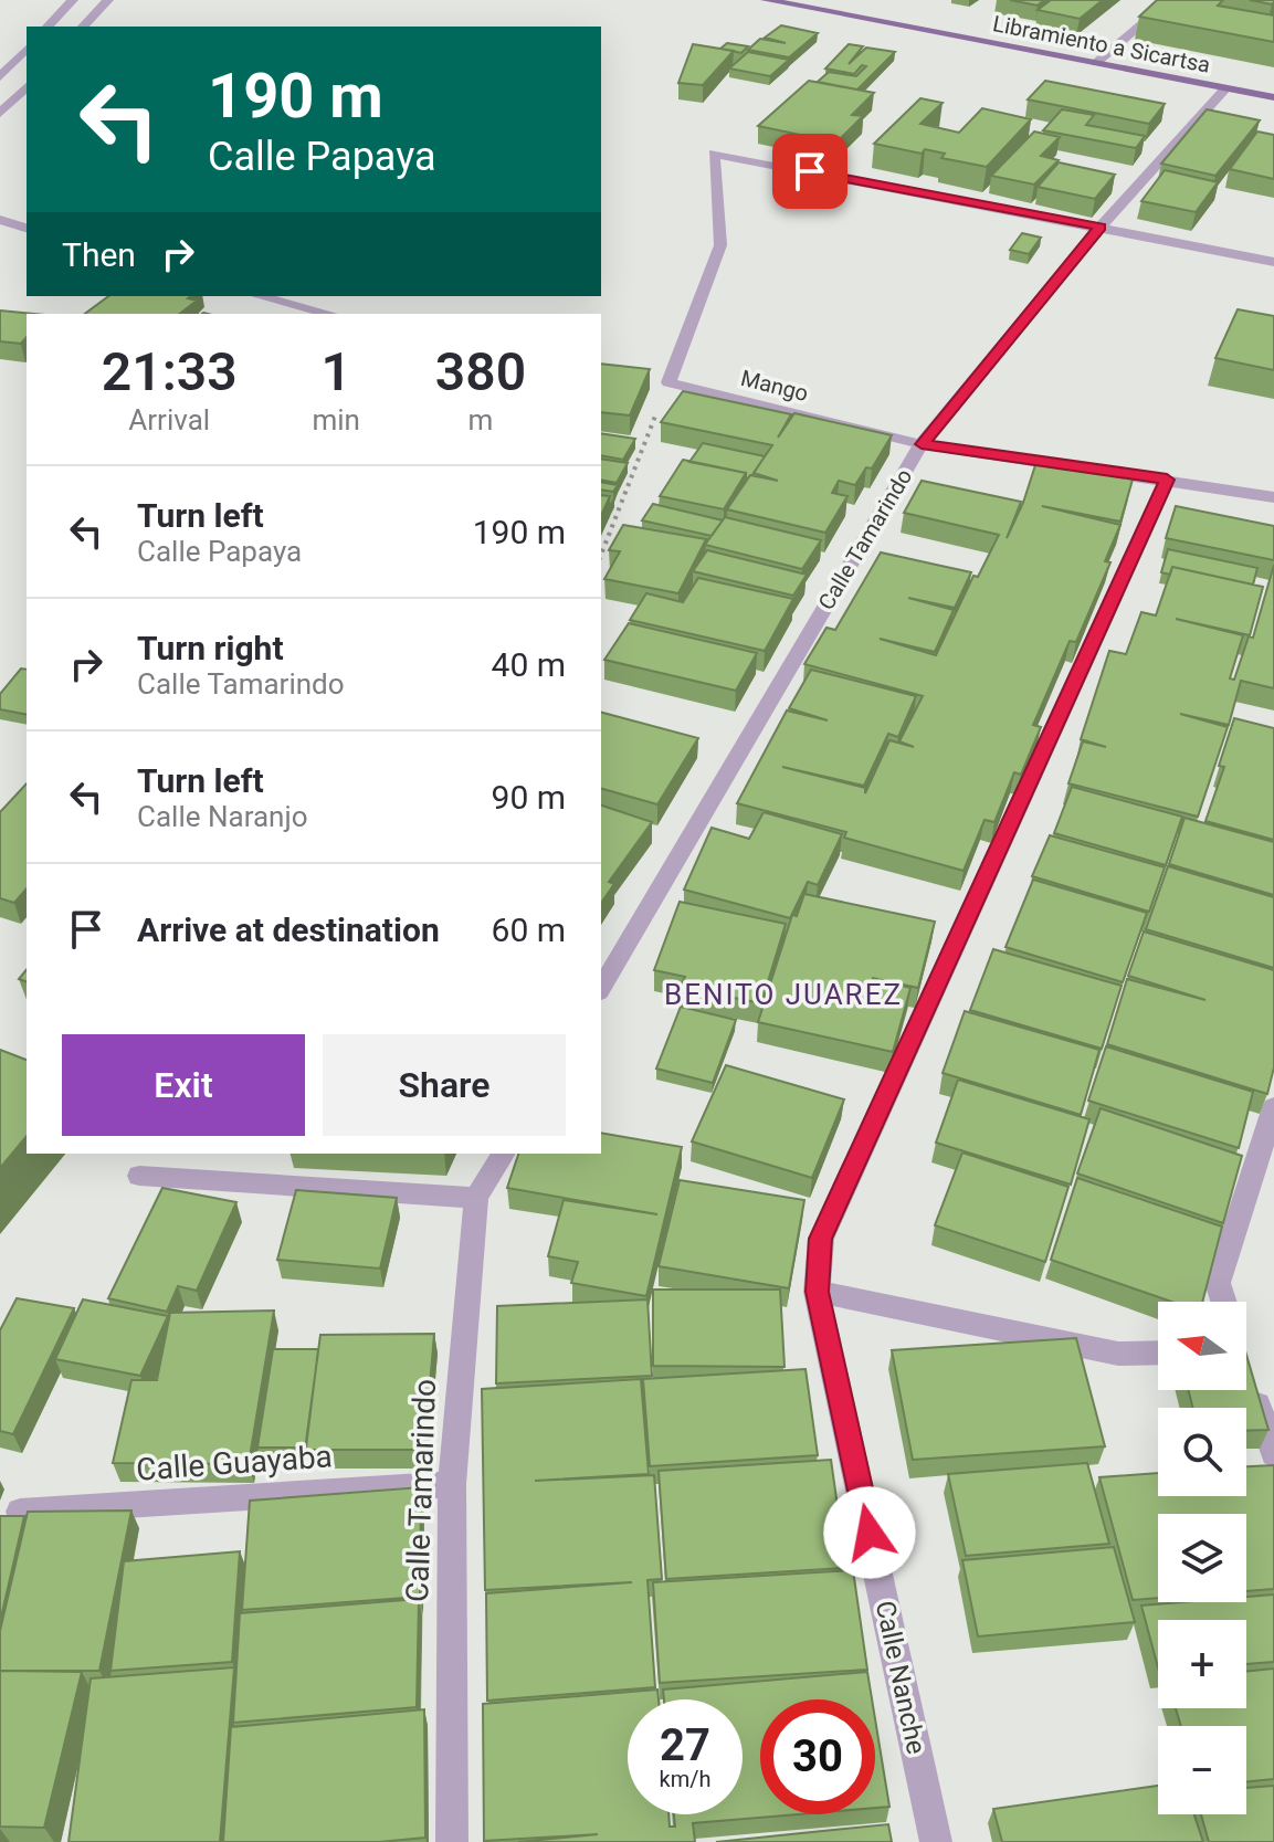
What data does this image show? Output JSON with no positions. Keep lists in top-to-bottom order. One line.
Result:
{"streets":{"main road":["Libramiento a Sicartsa"],"street":["Mango","Calle Tamarindo","Calle Guayaba","Calle Nanche"]},"crossings":[["Libramiento a Sicartsa","Calle Tamarindo"],["Mango","Calle Tamarindo"],["Mango","Calle Nanche"],["Calle Tamarindo","Calle Guayaba"]],"districts":["BENITO JUAREZ"],"north":"left","page":{"turn":["190 m","Calle Papaya"],"then":"Then","eta":["21:33","Arrival","1","min","380","m"],"list":[{"name":"Turn left","note":"Calle Papaya","value":"190 m"},{"name":"Turn right","note":"Calle Tamarindo","value":"40 m"},{"name":"Turn left","note":"Calle Naranjo","value":"90 m"},{"name":"Arrive at destination","value":"60 m"}],"buttons":["Exit","Share"],"map_buttons":["+","−"],"speed":"27 km/h","limit":"30"}}
